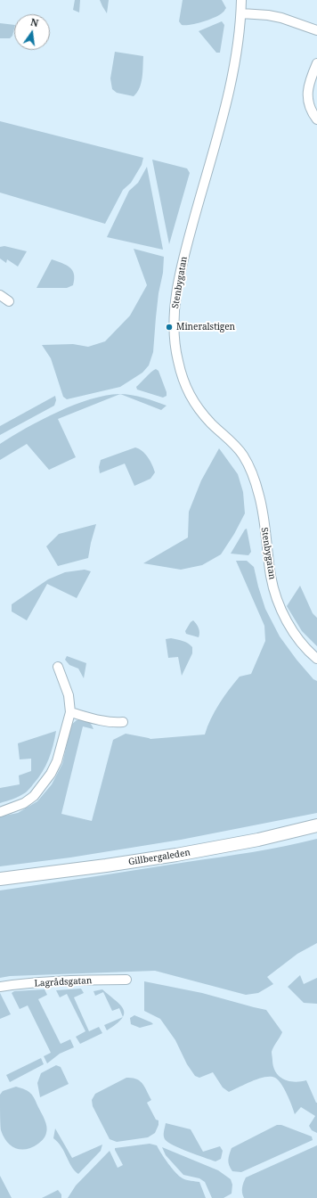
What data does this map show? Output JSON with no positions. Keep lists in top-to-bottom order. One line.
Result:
{"streets":{"main road":["Gillbergaleden"],"street":["Stenbygatan","Lagrådsgatan"]},"places":["Mineralstigen"],"north":"top"}
